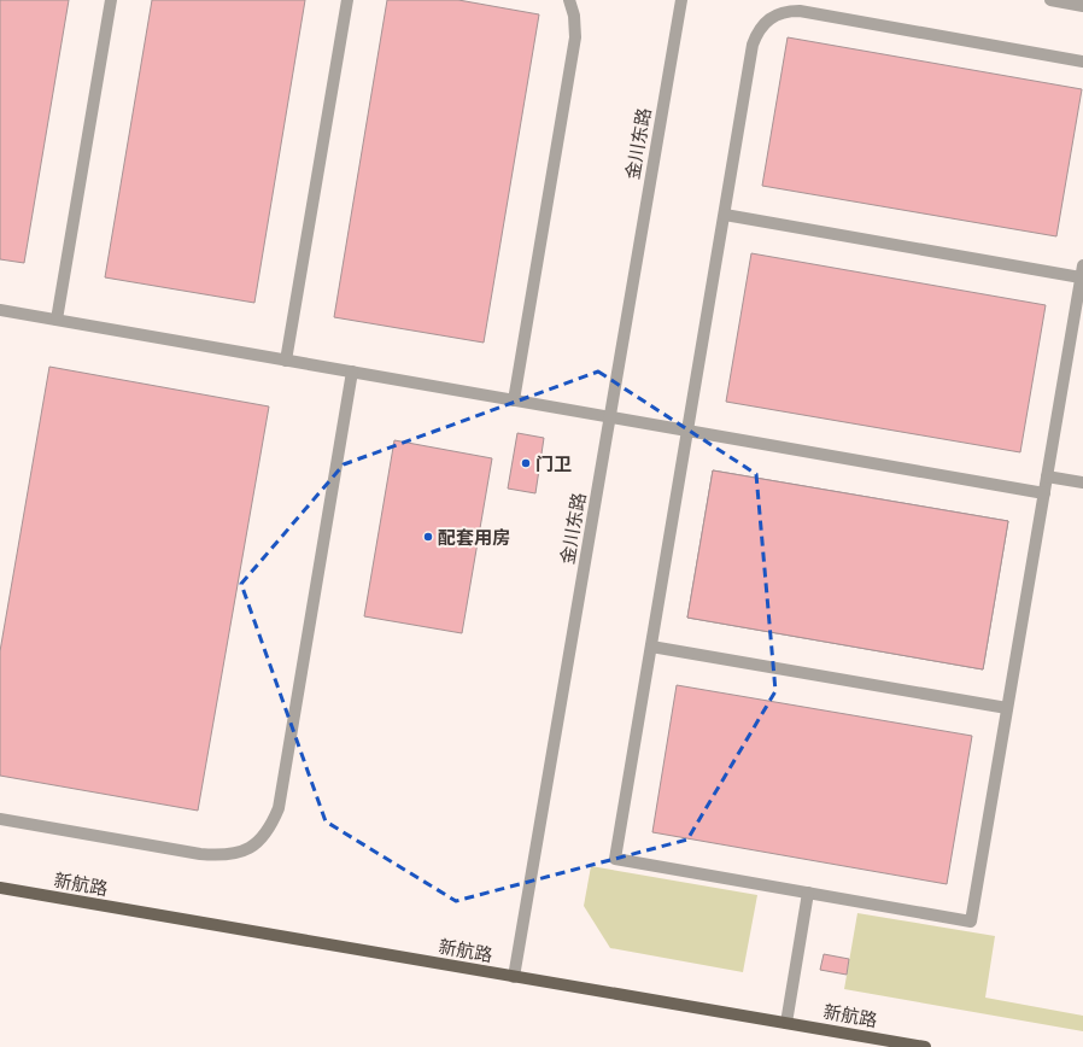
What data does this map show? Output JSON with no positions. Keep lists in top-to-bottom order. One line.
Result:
{"streets":{"main road":["新航路"],"street":["金川东路"]},"crossings":[["金川东路","新航路"]],"places":["门卫","配套用房"]}
